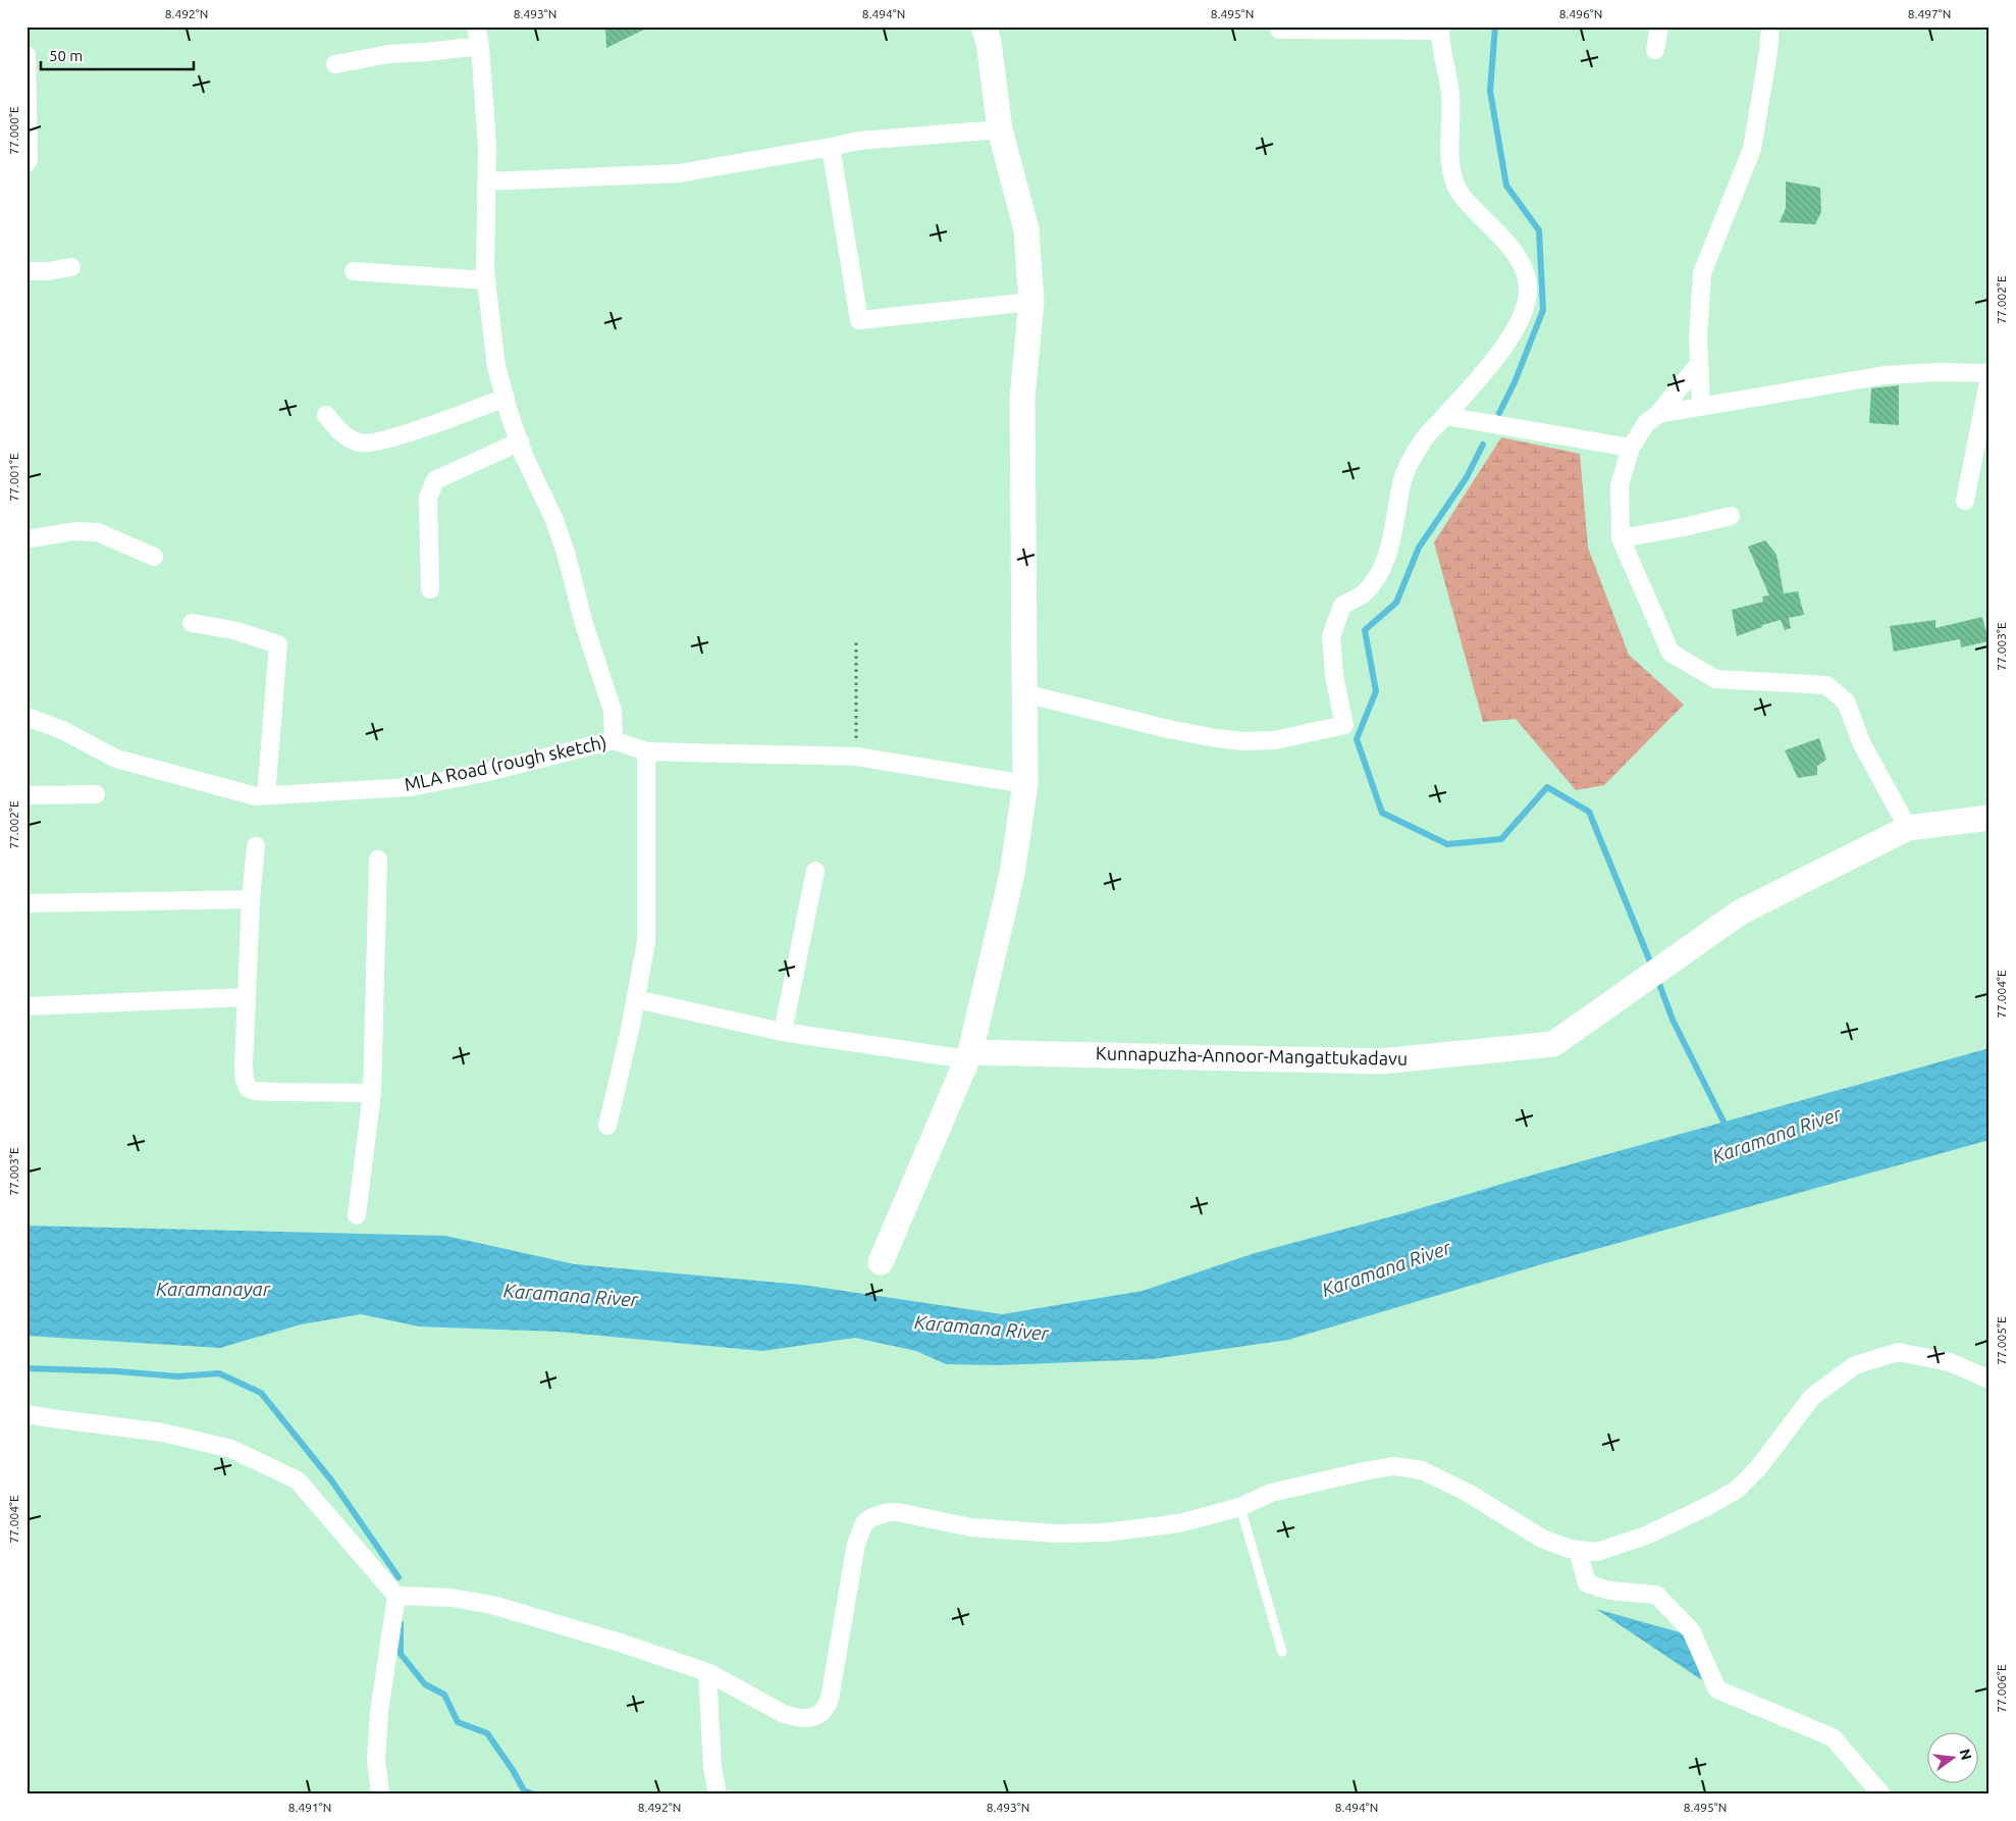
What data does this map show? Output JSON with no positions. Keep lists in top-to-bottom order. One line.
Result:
{"streets":{"street":["MLA Road (rough sketch)","Kunnapuzha-Annoor-Mangattukadavu"]},"water":["Karamana River","Karamanayar"],"scale_bar":"50 m","north":"right","coordinates":["8.492°N","8.493°N","8.494°N","8.495°N","8.496°N","8.497°N","77.000°E","77.002°E","77.001°E","77.003°E","77.004°E","77.005°E","77.006°E","8.491°N"]}
